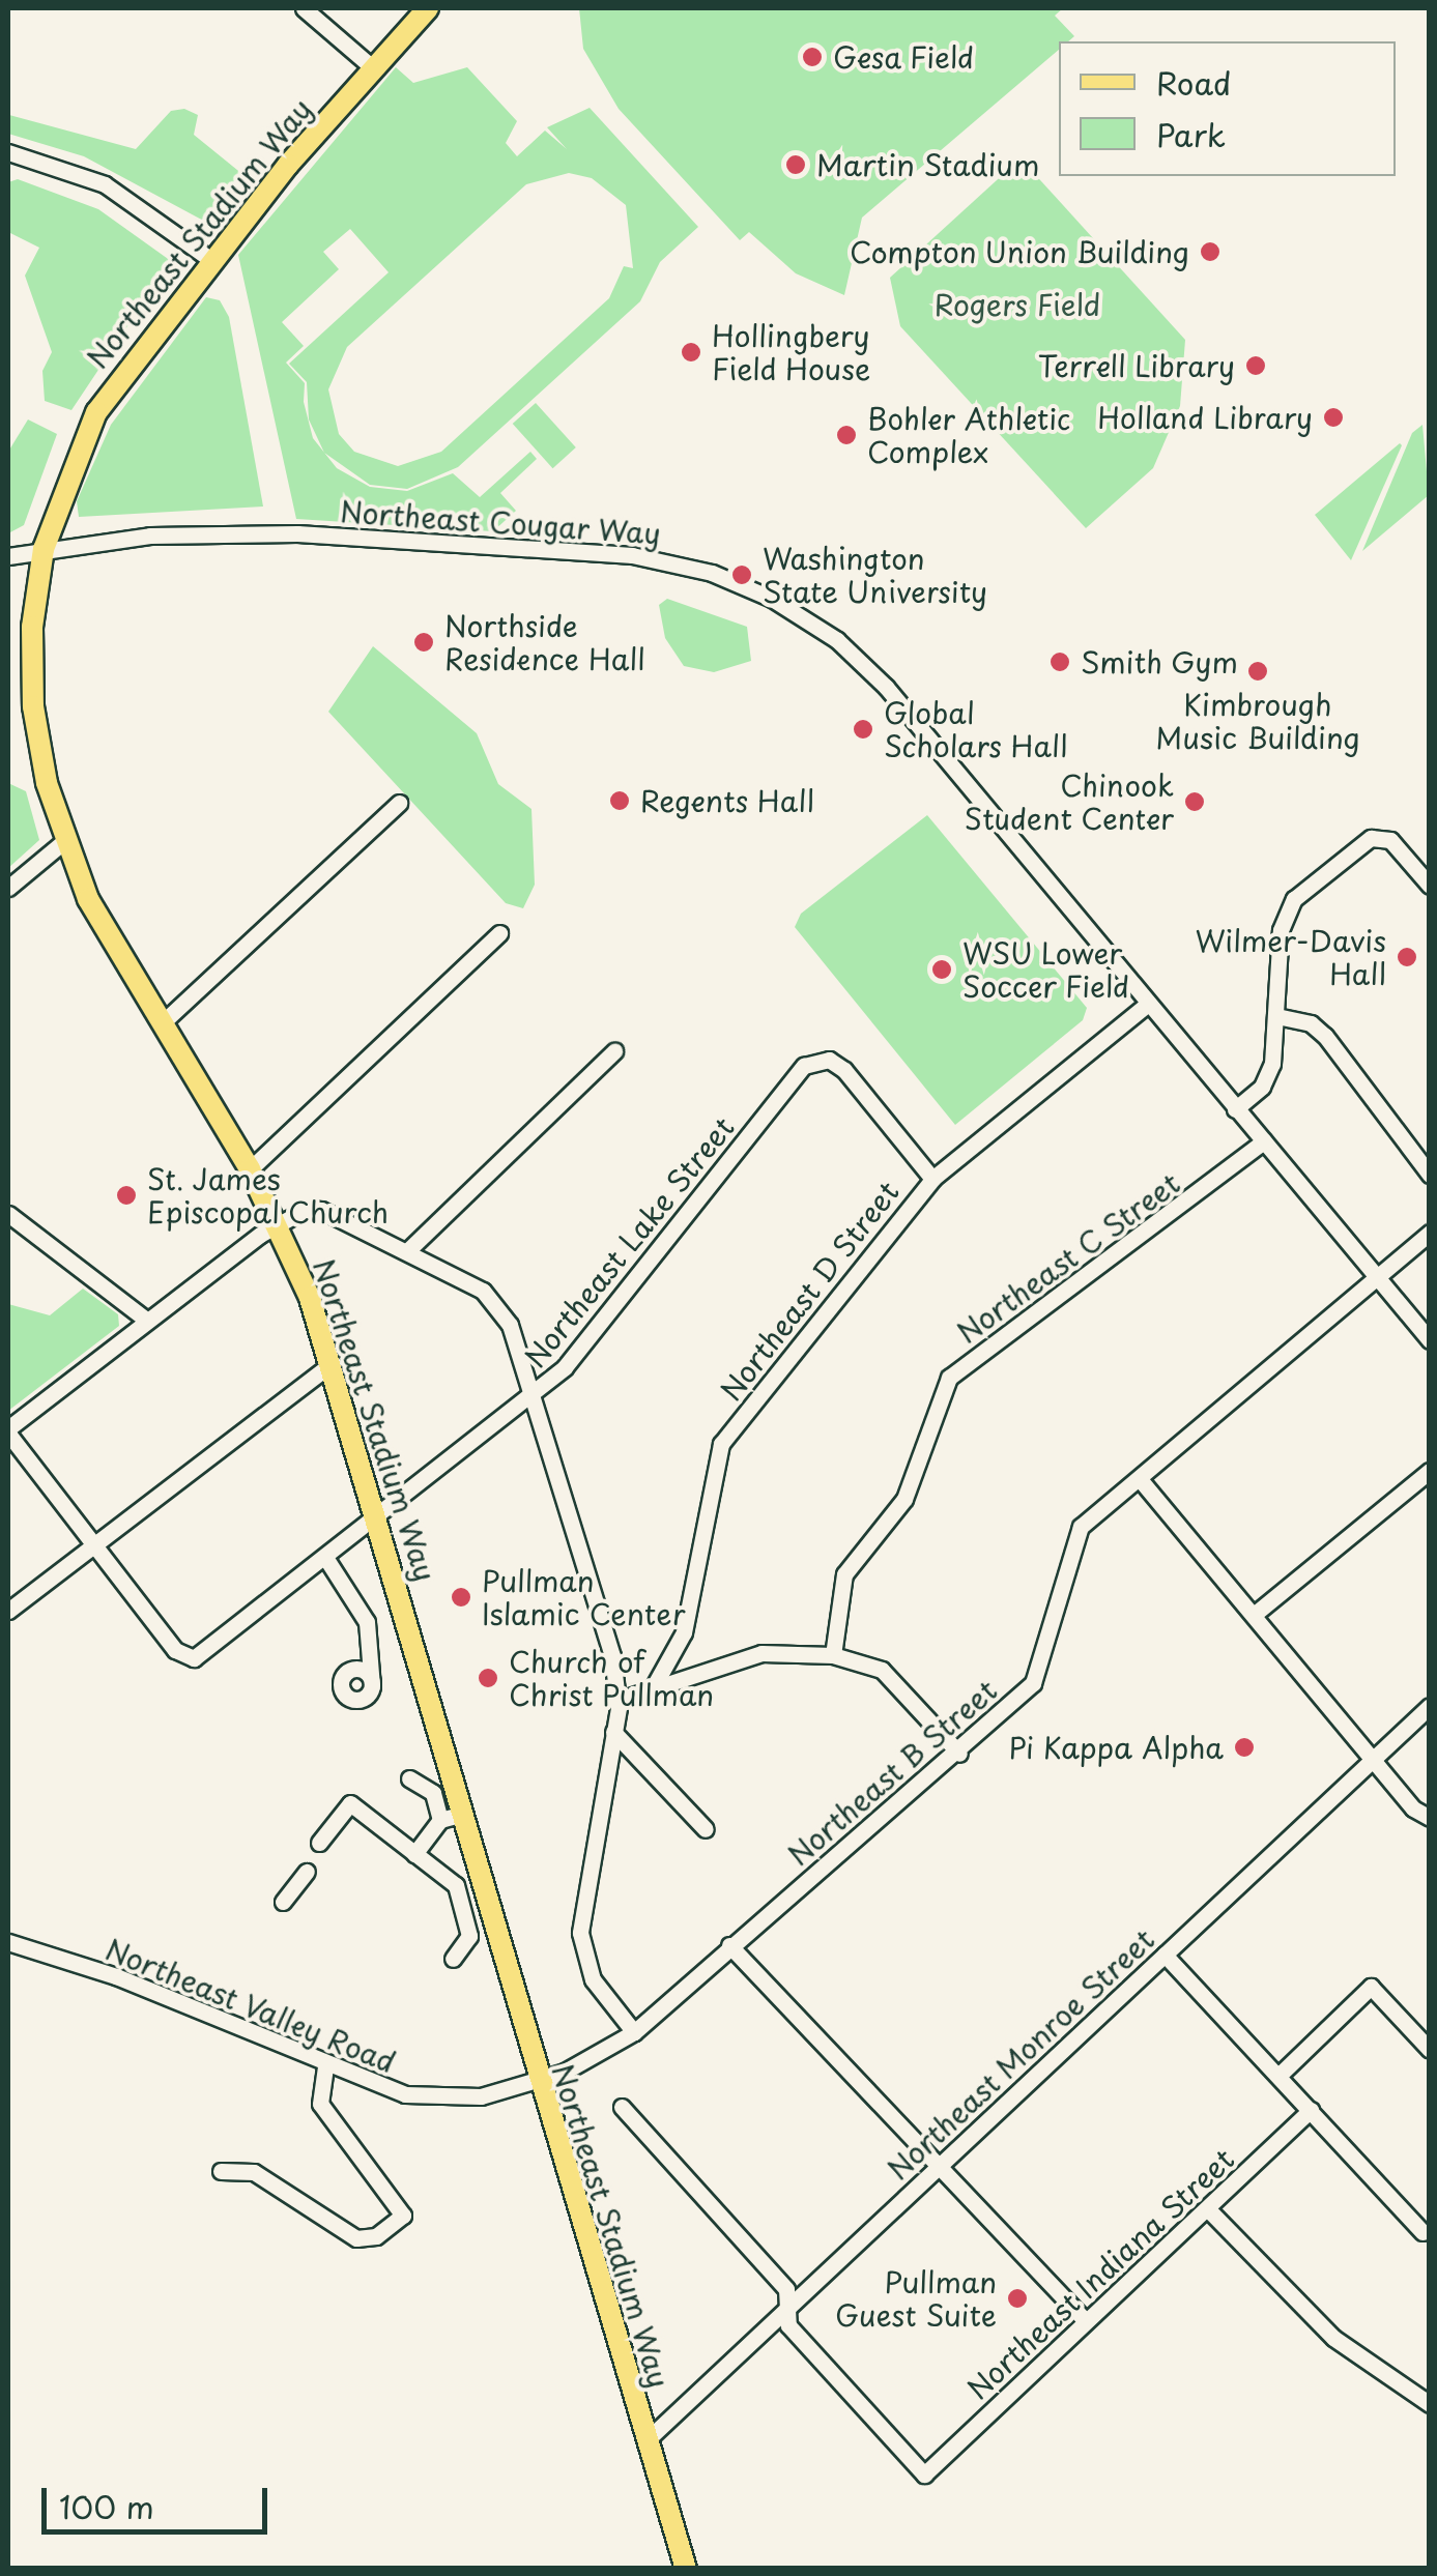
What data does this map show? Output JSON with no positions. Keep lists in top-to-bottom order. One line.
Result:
{"streets":{"main road":["Northeast Stadium Way"],"street":["Northeast Cougar Way","Northeast Lake Street","Northeast C Street","Northeast D Street","Northeast B Street","Northeast Valley Road","Northeast Monroe Street","Northeast Indiana Street"]},"crossings":[["Northeast Stadium Way","Northeast Cougar Way"],["Northeast Stadium Way","Northeast Lake Street"],["Northeast Stadium Way","Northeast B Street"],["Northeast Stadium Way","Northeast Valley Road"],["Northeast Stadium Way","Northeast Monroe Street"],["Northeast Cougar Way","Northeast C Street"],["Northeast Cougar Way","Northeast D Street"],["Northeast Cougar Way","Northeast B Street"],["Northeast Lake Street","Northeast D Street"],["Northeast B Street","Northeast Valley Road"],["Northeast Monroe Street","Northeast Indiana Street"]],"parks":["Rogers Field"],"places":["Gesa Field","Martin Stadium","Compton Union Building","Hollingbery Field House","Terrell Library","Holland Library","Bohler Athletic Complex","Washington State University","Northside Residence Hall","Smith Gym","Kimbrough Music Building","Global Scholars Hall","Regents Hall","Chinook Student Center","Wilmer-Davis Hall","WSU Lower Soccer Field","St. James Episcopal Church","Pullman Islamic Center","Church of Christ Pullman","Pi Kappa Alpha","Pullman Guest Suite"],"legend":["Road","Park"],"scale_bar":"100 m"}
